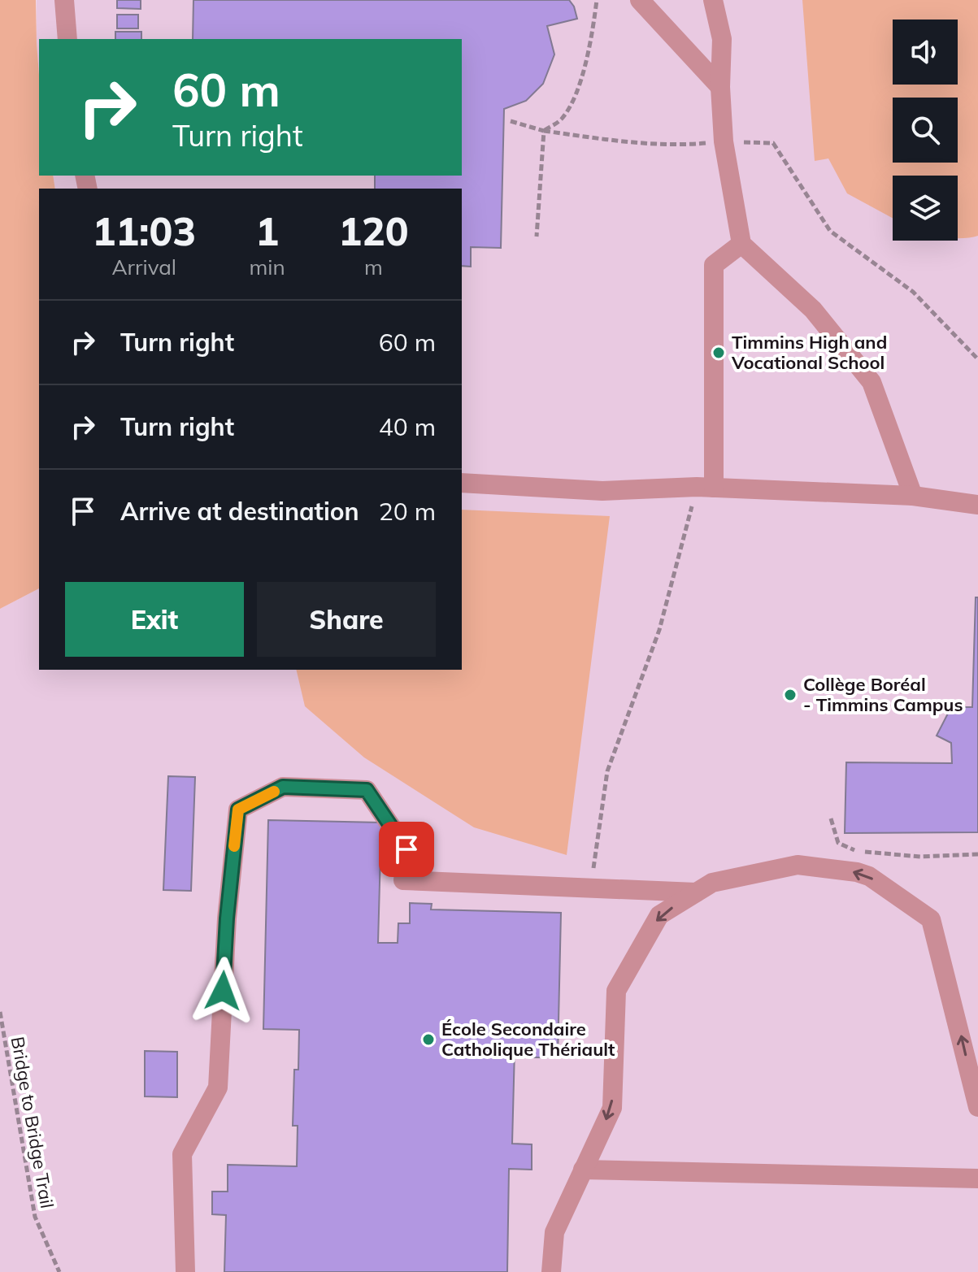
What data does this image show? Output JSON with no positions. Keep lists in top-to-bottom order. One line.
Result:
{"streets":{"path":["Bridge to Bridge Trail"]},"places":["Timmins High and Vocational School","Collège Boréal - Timmins Campus","École Secondaire Catholique Thériault"],"page":{"turn":["60 m","Turn right"],"eta":["11:03","Arrival","1","min","120","m"],"list":[{"name":"Turn right","value":"60 m"},{"name":"Turn right","value":"40 m"},{"name":"Arrive at destination","value":"20 m"}],"buttons":["Exit","Share"]}}
